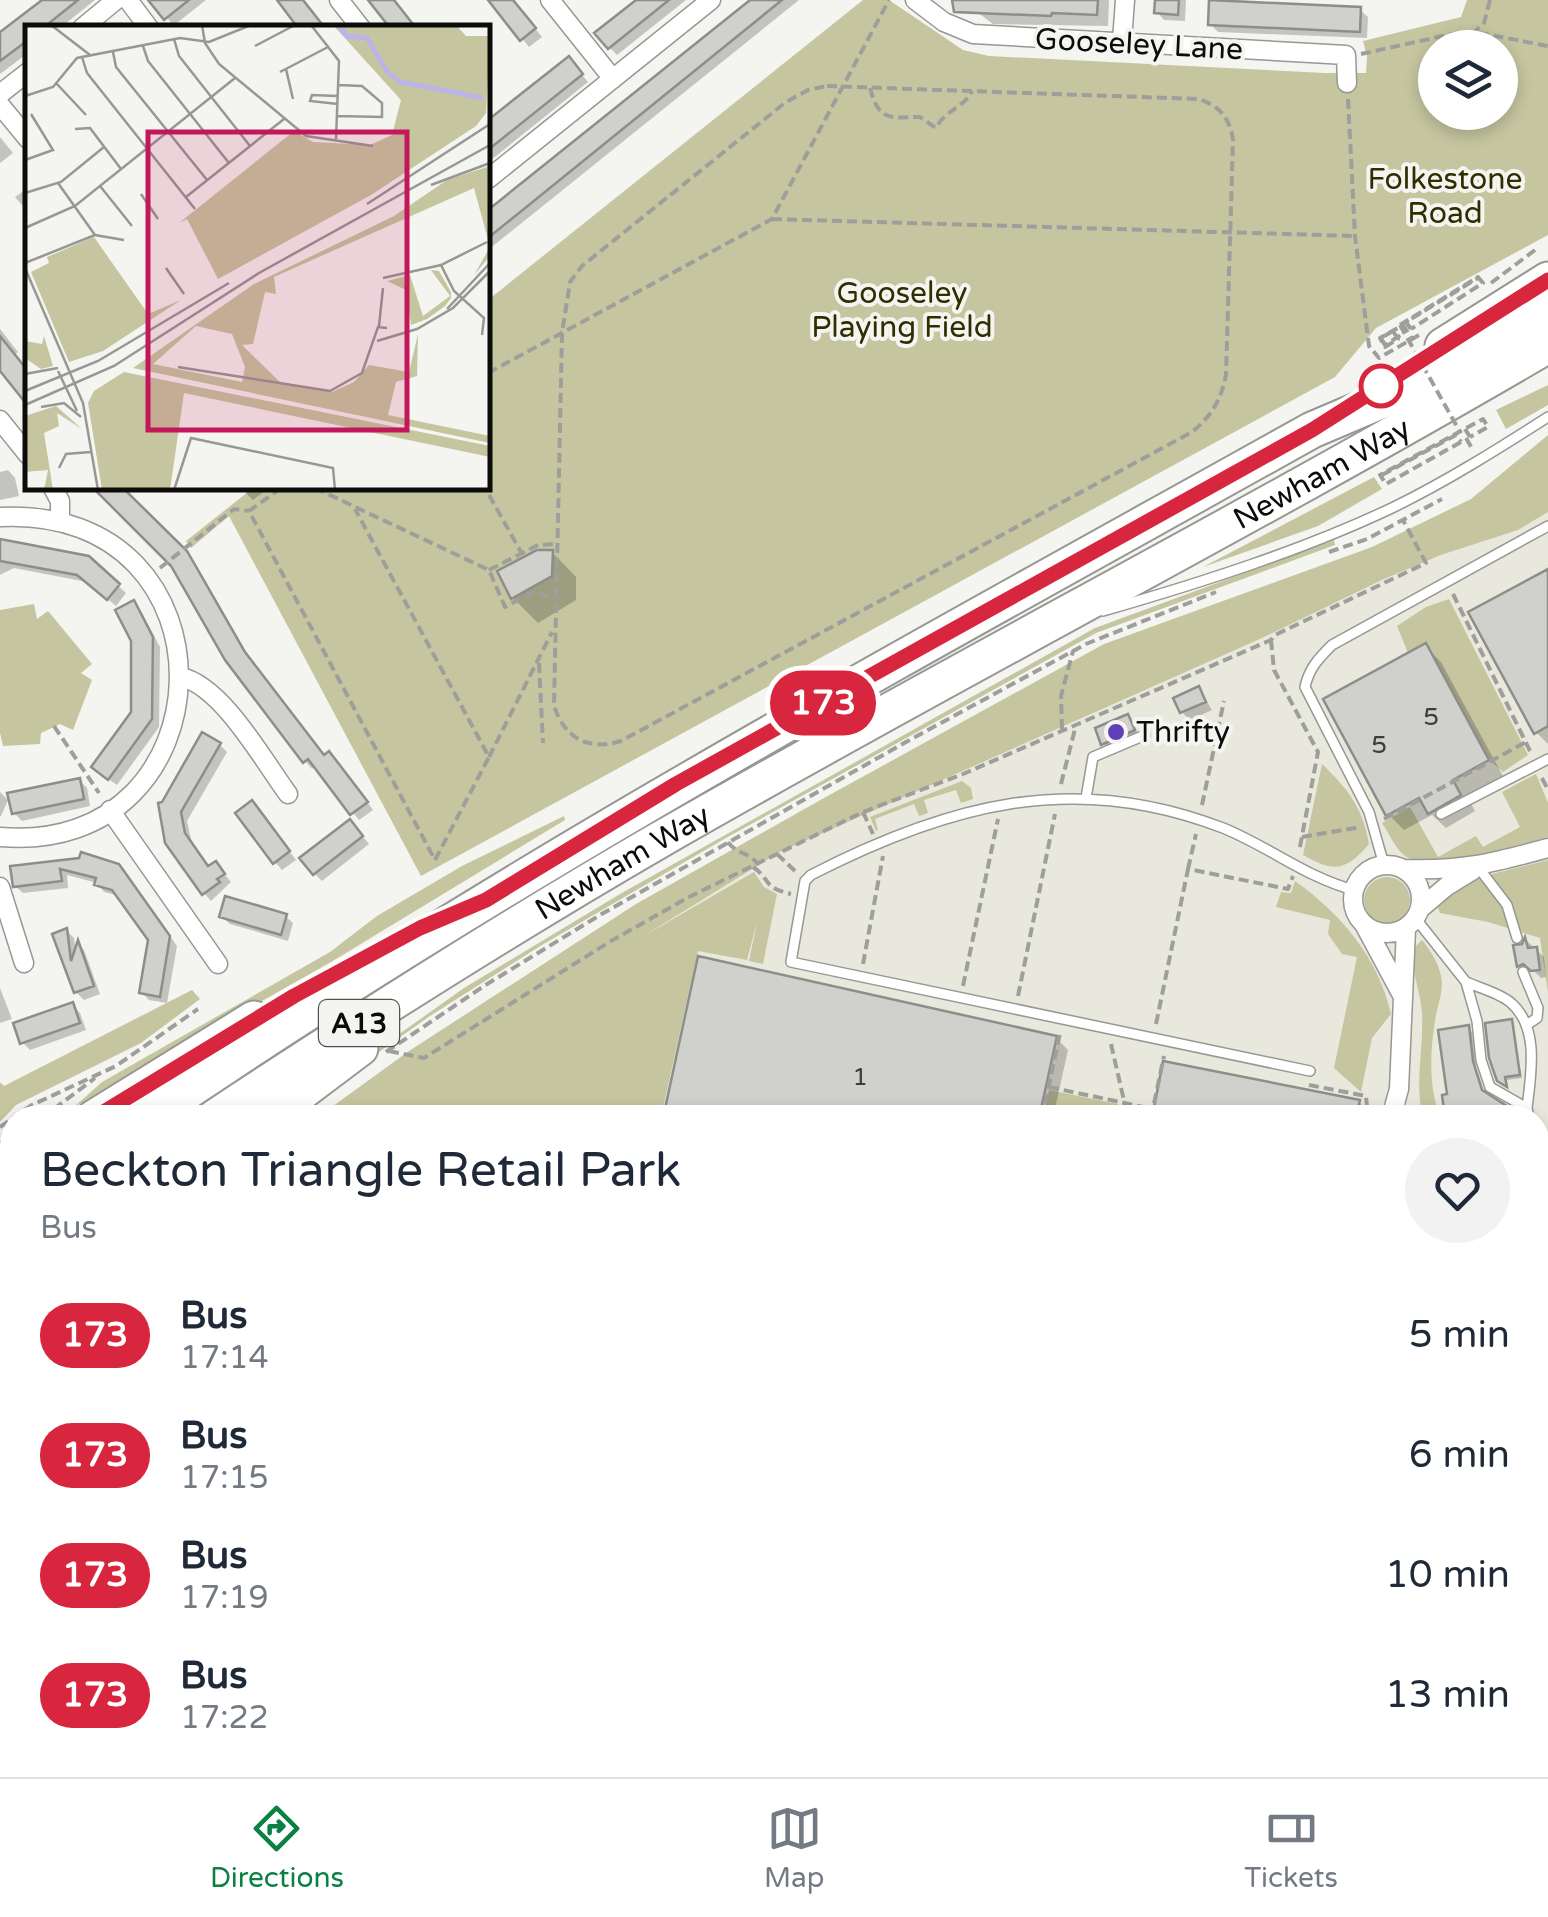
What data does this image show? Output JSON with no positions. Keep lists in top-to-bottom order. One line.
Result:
{"streets":{"highway":["Newham Way","A13"],"street":["Gooseley Lane"]},"crossings":[["Newham Way","A13"]],"parks":["Folkestone Road","Gooseley Playing Field"],"places":["Thrifty"],"lines":["bus line 173"],"house_numbers":["5","5","1"],"page":{"on_map":"173","heading":["Beckton Triangle Retail Park","Bus"],"list":[{"mark":"173","name":"Bus","note":"17:14","value":"5 min"},{"mark":"173","name":"Bus","note":"17:15","value":"6 min"},{"mark":"173","name":"Bus","note":"17:19","value":"10 min"},{"mark":"173","name":"Bus","note":"17:22","value":"13 min"}],"tabs":["Directions","Map","Tickets"]}}
